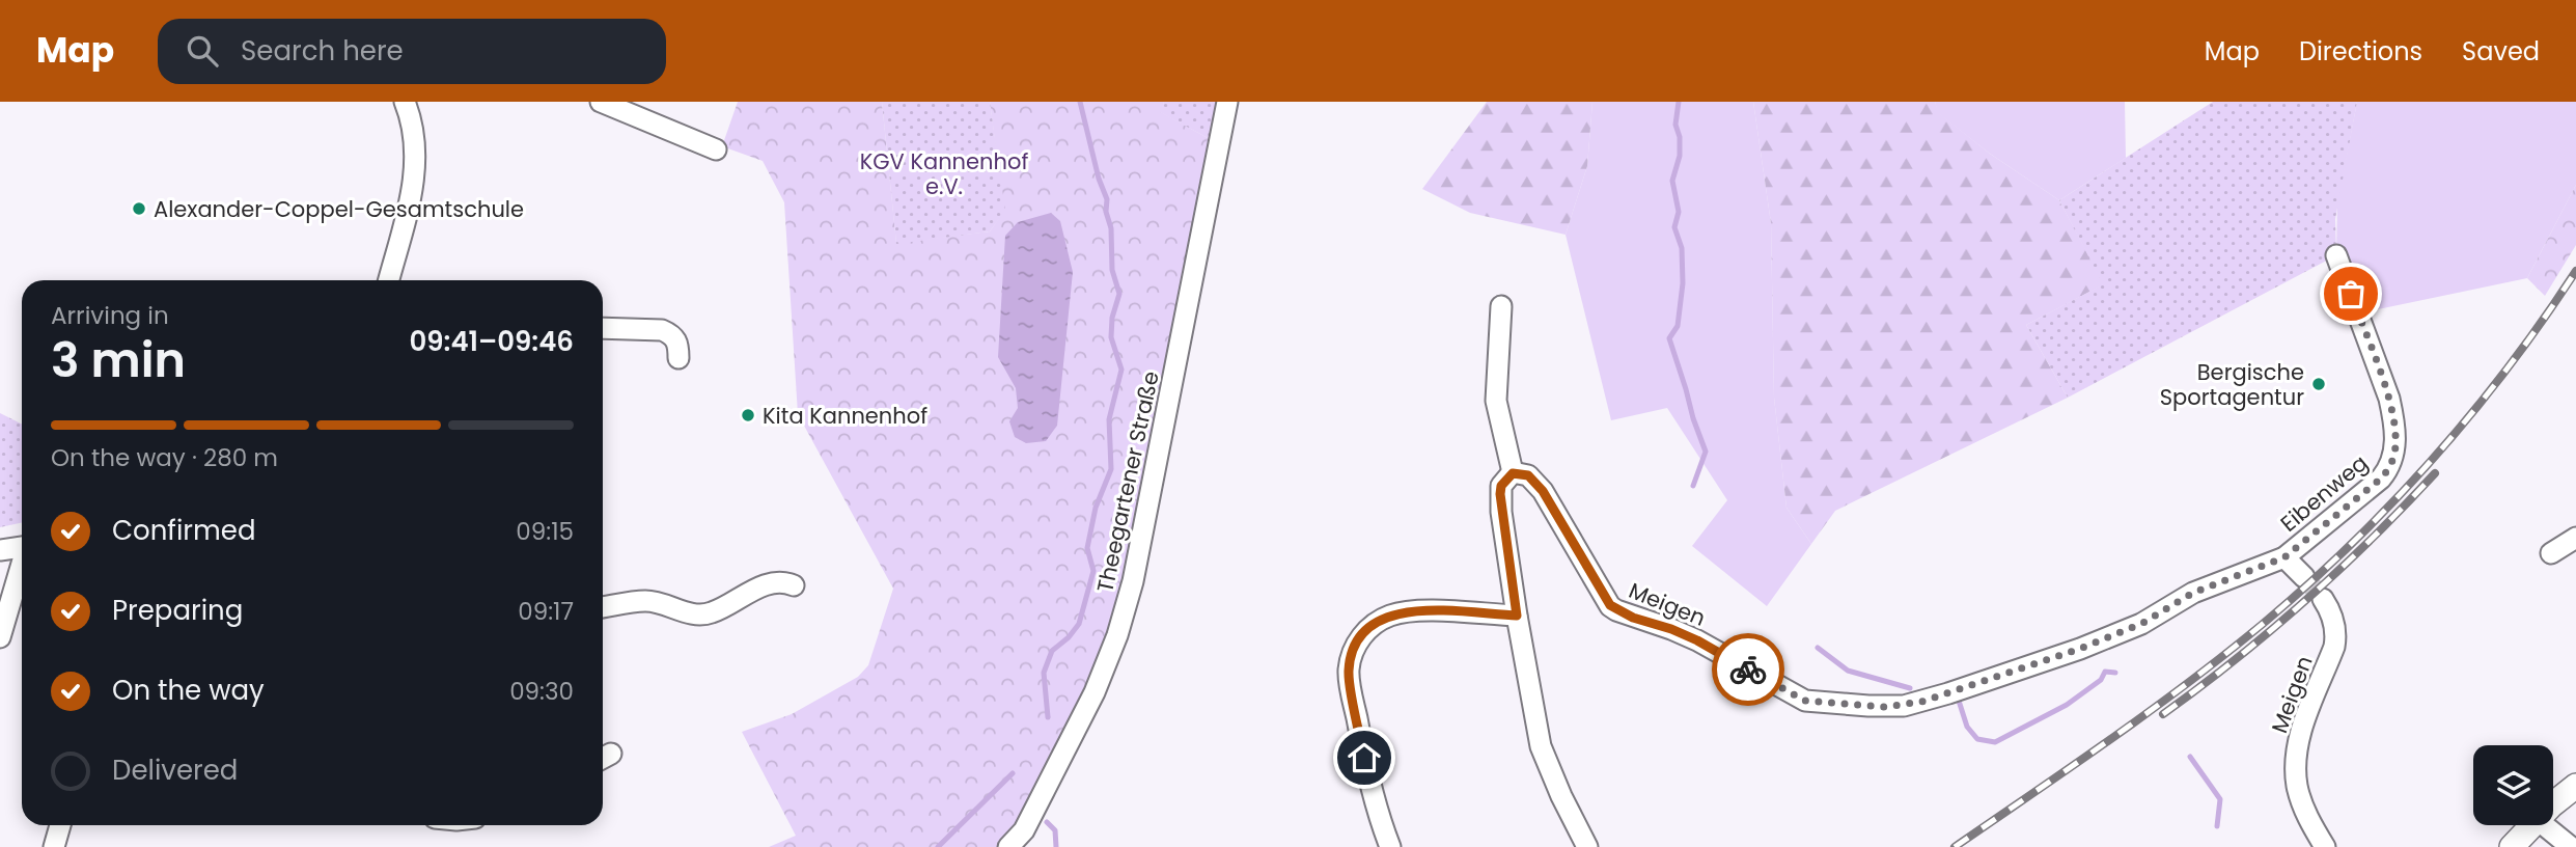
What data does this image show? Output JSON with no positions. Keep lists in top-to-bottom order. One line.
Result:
{"streets":{"street":["Theegartener Straße","Eibenweg","Meigen"]},"crossings":[["Eibenweg","Meigen"]],"parks":["KGV Kannenhof e.V."],"places":["Alexander-Coppel-Gesamtschule","Bergische Sportagentur","Kita Kannenhof"],"page":{"header":"Map","search":"Search here","nav":["Map","Directions","Saved"],"heading":["3 min","Arriving in","09:41–09:46"],"bar":"On the way · 280 m","list":[["Confirmed","09:15"],["Preparing","09:17"],["On the way","09:30"],"Delivered"]}}
